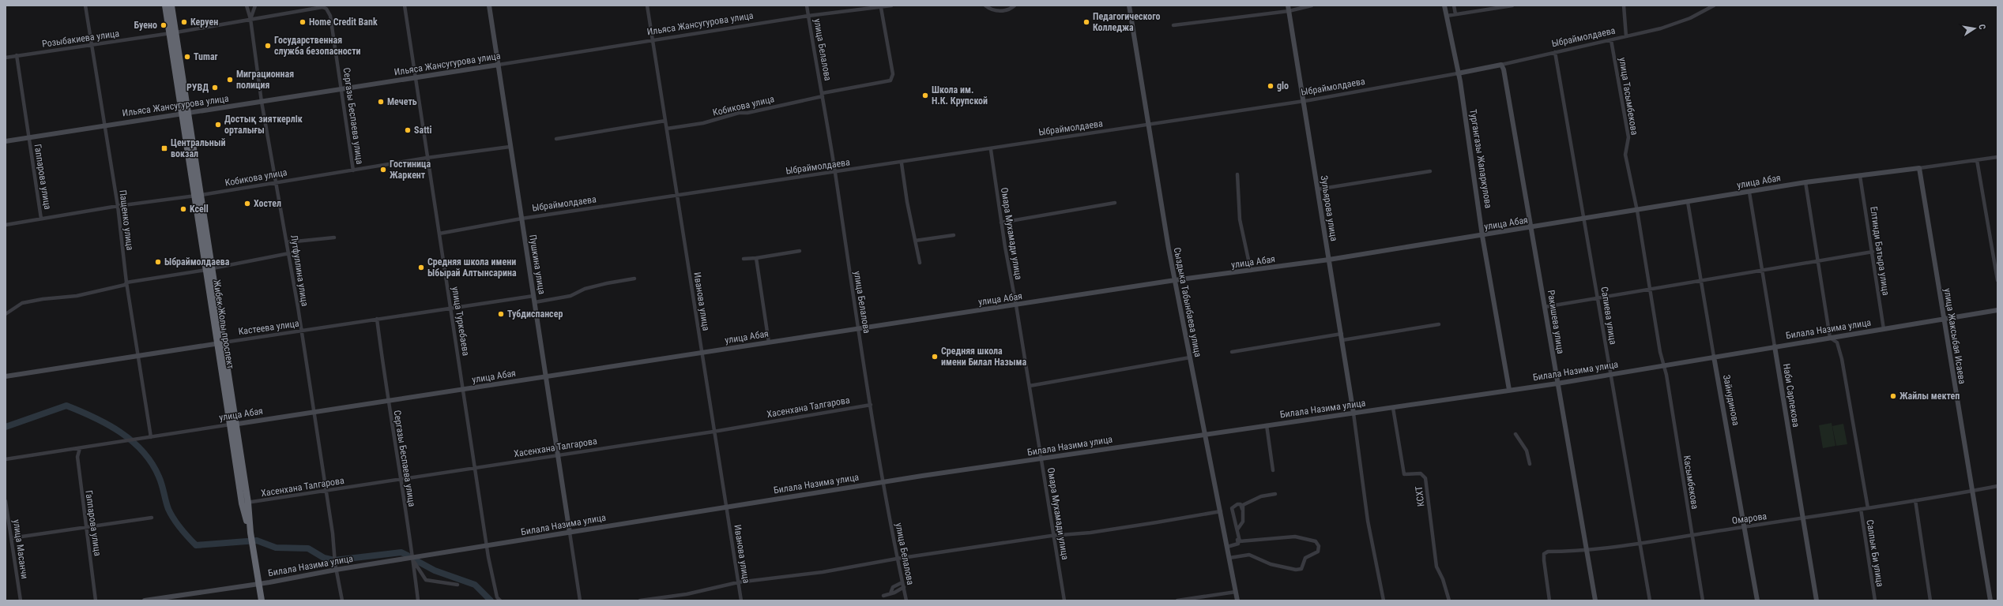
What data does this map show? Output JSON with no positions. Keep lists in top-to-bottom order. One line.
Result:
{"streets":{"highway":["Жибек Жолы проспект"],"street":["Ильяса Жансугурова улица","Ыбраймолдаева","Розыбакиева улица","улица Белалова","улица Тасымбекова","Кобикова улица","Сергазы Беспаева улица","Тургангазы Жапаркулова","Гаппарова улица","улица Абая","Зульярова улица","Пащенко улица","Омара Мухамади улица","Елтинди Батыра улица","Пушкина улица","Лутфуллина улица","Иванова улица","Сыздыка Табынбаева улица","Сапиева улица","улица Туркебаева","Ракишева улица","Кастеева улица","Билала Назима улица","улица Жаксыбая Исаева","Наби Сарпекова","Зайнудинова","Хасенхана Талгарова","Касымбекова","КСХТ","Омарова","улица Масанчи","Салпык Би улица"]},"crossings":[["Ильяса Жансугурова улица","улица Белалова"],["Ильяса Жансугурова улица","Кобикова улица"],["Ильяса Жансугурова улица","Сергазы Беспаева улица"],["Ильяса Жансугурова улица","Гаппарова улица"],["Ильяса Жансугурова улица","Пащенко улица"],["Ильяса Жансугурова улица","Пушкина улица"],["Ильяса Жансугурова улица","Лутфуллина улица"],["Ильяса Жансугурова улица","Иванова улица"],["Ильяса Жансугурова улица","улица Туркебаева"],["Ильяса Жансугурова улица","Жибек Жолы проспект"],["Ыбраймолдаева","улица Белалова"],["Ыбраймолдаева","улица Тасымбекова"],["Ыбраймолдаева","Тургангазы Жапаркулова"],["Ыбраймолдаева","Зульярова улица"],["Ыбраймолдаева","Омара Мухамади улица"],["Ыбраймолдаева","Пушкина улица"],["Ыбраймолдаева","Иванова улица"],["Ыбраймолдаева","Сыздыка Табынбаева улица"],["Ыбраймолдаева","Сапиева улица"],["Ыбраймолдаева","улица Туркебаева"],["Ыбраймолдаева","Ракишева улица"],["Розыбакиева улица","Сергазы Беспаева улица"],["Розыбакиева улица","Гаппарова улица"],["Розыбакиева улица","Пащенко улица"],["Розыбакиева улица","Лутфуллина улица"],["Розыбакиева улица","Жибек Жолы проспект"],["улица Белалова","Кобикова улица"],["улица Белалова","улица Абая"],["улица Белалова","Билала Назима улица"],["улица Белалова","Хасенхана Талгарова"],["улица Тасымбекова","улица Абая"],["улица Тасымбекова","Касымбекова"],["Кобикова улица","Сергазы Беспаева улица"],["Кобикова улица","Гаппарова улица"],["Кобикова улица","Пащенко улица"],["Кобикова улица","Пушкина улица"],["Кобикова улица","Лутфуллина улица"],["Кобикова улица","Иванова улица"],["Кобикова улица","улица Туркебаева"],["Кобикова улица","Жибек Жолы проспект"],["Сергазы Беспаева улица","улица Абая"],["Сергазы Беспаева улица","Кастеева улица"],["Сергазы Беспаева улица","Билала Назима улица"],["Сергазы Беспаева улица","Хасенхана Талгарова"],["Тургангазы Жапаркулова","улица Абая"],["Тургангазы Жапаркулова","Билала Назима улица"],["Гаппарова улица","улица Абая"],["улица Абая","Зульярова улица"],["улица Абая","Пащенко улица"],["улица Абая","Омара Мухамади улица"],["улица Абая","Елтинди Батыра улица"],["улица Абая","Пушкина улица"],["улица Абая","Лутфуллина улица"],["улица Абая","Иванова улица"],["улица Абая","Сыздыка Табынбаева улица"],["улица Абая","Сапиева улица"],["улица Абая","улица Туркебаева"],["улица Абая","Ракишева улица"],["улица Абая","Жибек Жолы проспект"],["улица Абая","улица Жаксыбая Исаева"],["улица Абая","Наби Сарпекова"],["улица Абая","Зайнудинова"],["Зульярова улица","Билала Назима улица"],["Пащенко улица","Кастеева улица"],["Омара Мухамади улица","Билала Назима улица"],["Елтинди Батыра улица","Билала Назима улица"],["Пушкина улица","Кастеева улица"],["Пушкина улица","Билала Назима улица"],["Пушкина улица","Хасенхана Талгарова"],["Лутфуллина улица","Кастеева улица"],["Лутфуллина улица","Билала Назима улица"],["Лутфуллина улица","Хасенхана Талгарова"],["Иванова улица","Билала Назима улица"],["Иванова улица","Хасенхана Талгарова"],["Сыздыка Табынбаева улица","Билала Назима улица"],["Сапиева улица","Билала Назима улица"],["Сапиева улица","Омарова"],["улица Туркебаева","Кастеева улица"],["улица Туркебаева","Билала Назима улица"],["улица Туркебаева","Хасенхана Талгарова"],["Ракишева улица","Билала Назима улица"],["Ракишева улица","Омарова"],["Жибек Жолы проспект","Кастеева улица"],["Жибек Жолы проспект","Билала Назима улица"],["Жибек Жолы проспект","Хасенхана Талгарова"],["Билала Назима улица","улица Жаксыбая Исаева"],["Билала Назима улица","Наби Сарпекова"],["Билала Назима улица","Зайнудинова"],["Билала Назима улица","Касымбекова"],["Билала Назима улица","КСХТ"],["улица Жаксыбая Исаева","Омарова"],["Наби Сарпекова","Омарова"],["Зайнудинова","Омарова"],["Касымбекова","Омарова"],["Омарова","Салпык Би улица"]],"places":{"other":["Керуен","Home Credit Bank","Педагогического Колледжа","Буено","Государственная служба безопасности","Tumar","Миграционная полиция","glo","РУВД","Школа им. Н.К. Крупской","Мечеть","Достық зияткерлік орталығы","Satti","Гостиница Жаркент","Хостел","Kcell","Ыбраймолдаева","Средняя школа имени Ыбырай Алтынсарина","Тубдиспансер","Средняя школа имени Билал Назыма","Жайлы мектеп"],"transit":["Центральный вокзал"]},"north":"right"}
